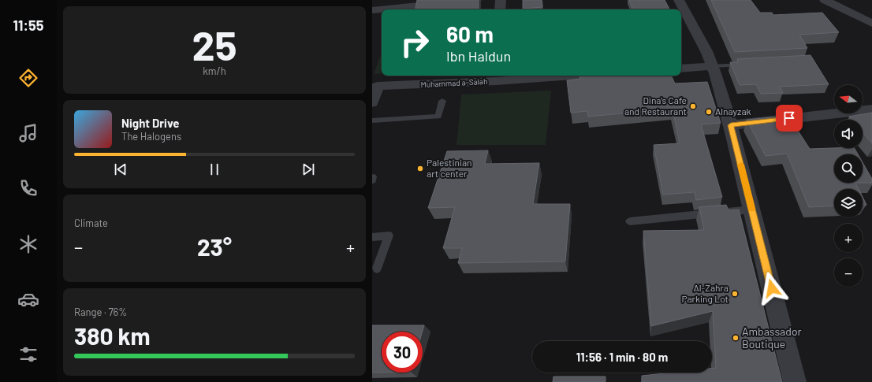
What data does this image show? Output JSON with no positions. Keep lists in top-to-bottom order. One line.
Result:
{"streets":{"street":["Muhammad a-Salah"]},"places":["Dina's Cafe and Restaurant","Alnayzak","Palestinian art center","Al-Zahra Parking Lot","Ambassador Boutique"],"north":"left","page":{"tabs":"11:55","tile":[["25","km/h"],"Climate",["Range · 76%","380 km"]],"turn":["60 m","Ibn Haldun"],"map_buttons":["+","−"],"song":["Night Drive","The Halogens"],"heat":["−","23°","+"],"limit":"30","trip":"11:56 · 1 min · 80 m"}}
